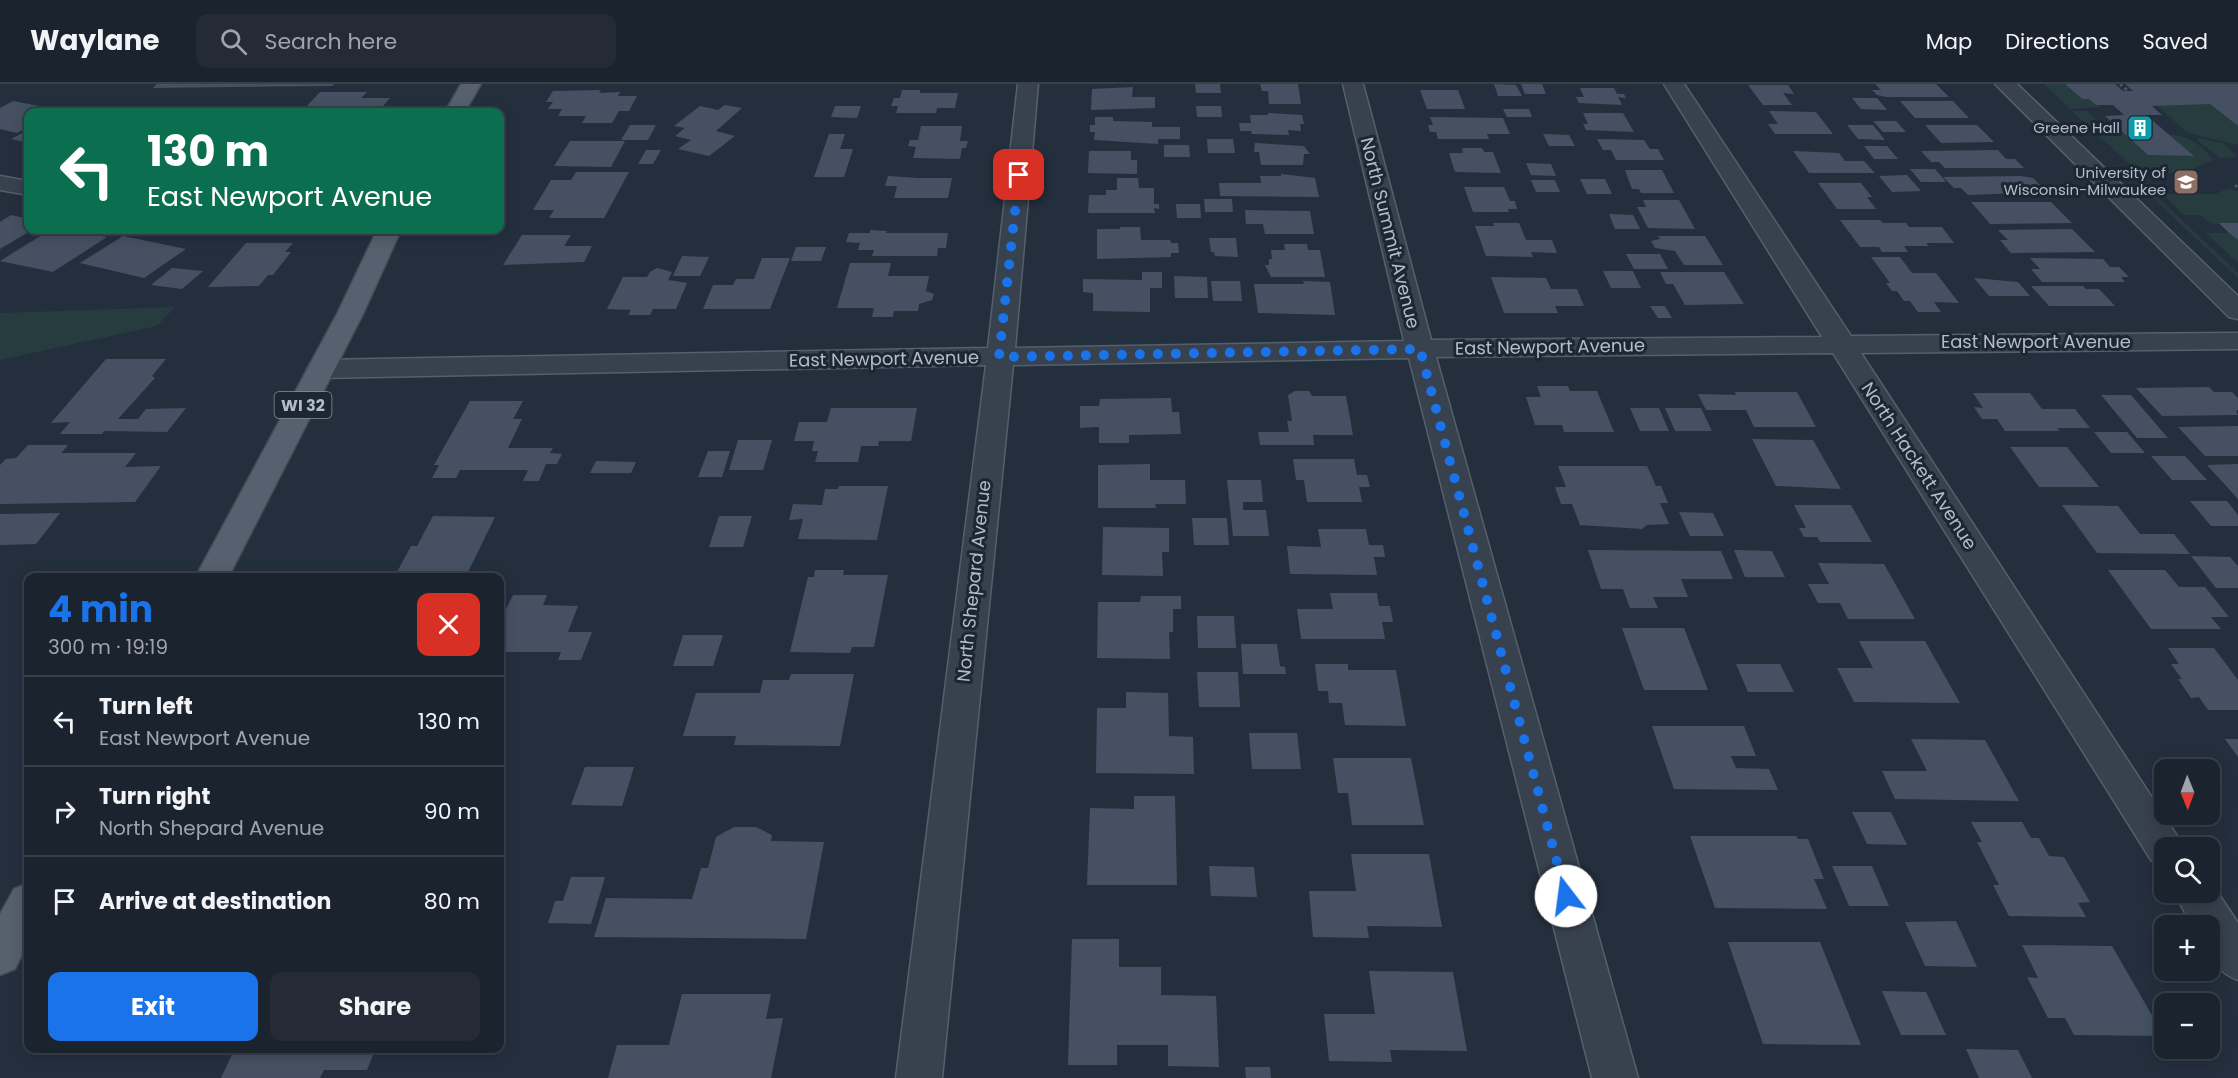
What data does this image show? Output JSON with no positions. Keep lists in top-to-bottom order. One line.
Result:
{"streets":{"main road":["WI 32"],"street":["North Summit Avenue","East Newport Avenue","North Hackett Avenue","North Shepard Avenue"]},"crossings":[["North Summit Avenue","East Newport Avenue"],["East Newport Avenue","WI 32"],["East Newport Avenue","North Hackett Avenue"],["East Newport Avenue","North Shepard Avenue"]],"places":{"building":["Greene Hall"],"school or university":["University of Wisconsin-Milwaukee"]},"north":"bottom","page":{"header":"Waylane","search":"Search here","nav":["Map","Directions","Saved"],"turn":["130 m","East Newport Avenue"],"heading":["4 min","300 m · 19:19"],"list":[{"name":"Turn left","note":"East Newport Avenue","value":"130 m"},{"name":"Turn right","note":"North Shepard Avenue","value":"90 m"},{"name":"Arrive at destination","value":"80 m"}],"map_buttons":["+","−"],"buttons":["Exit","Share"]}}
